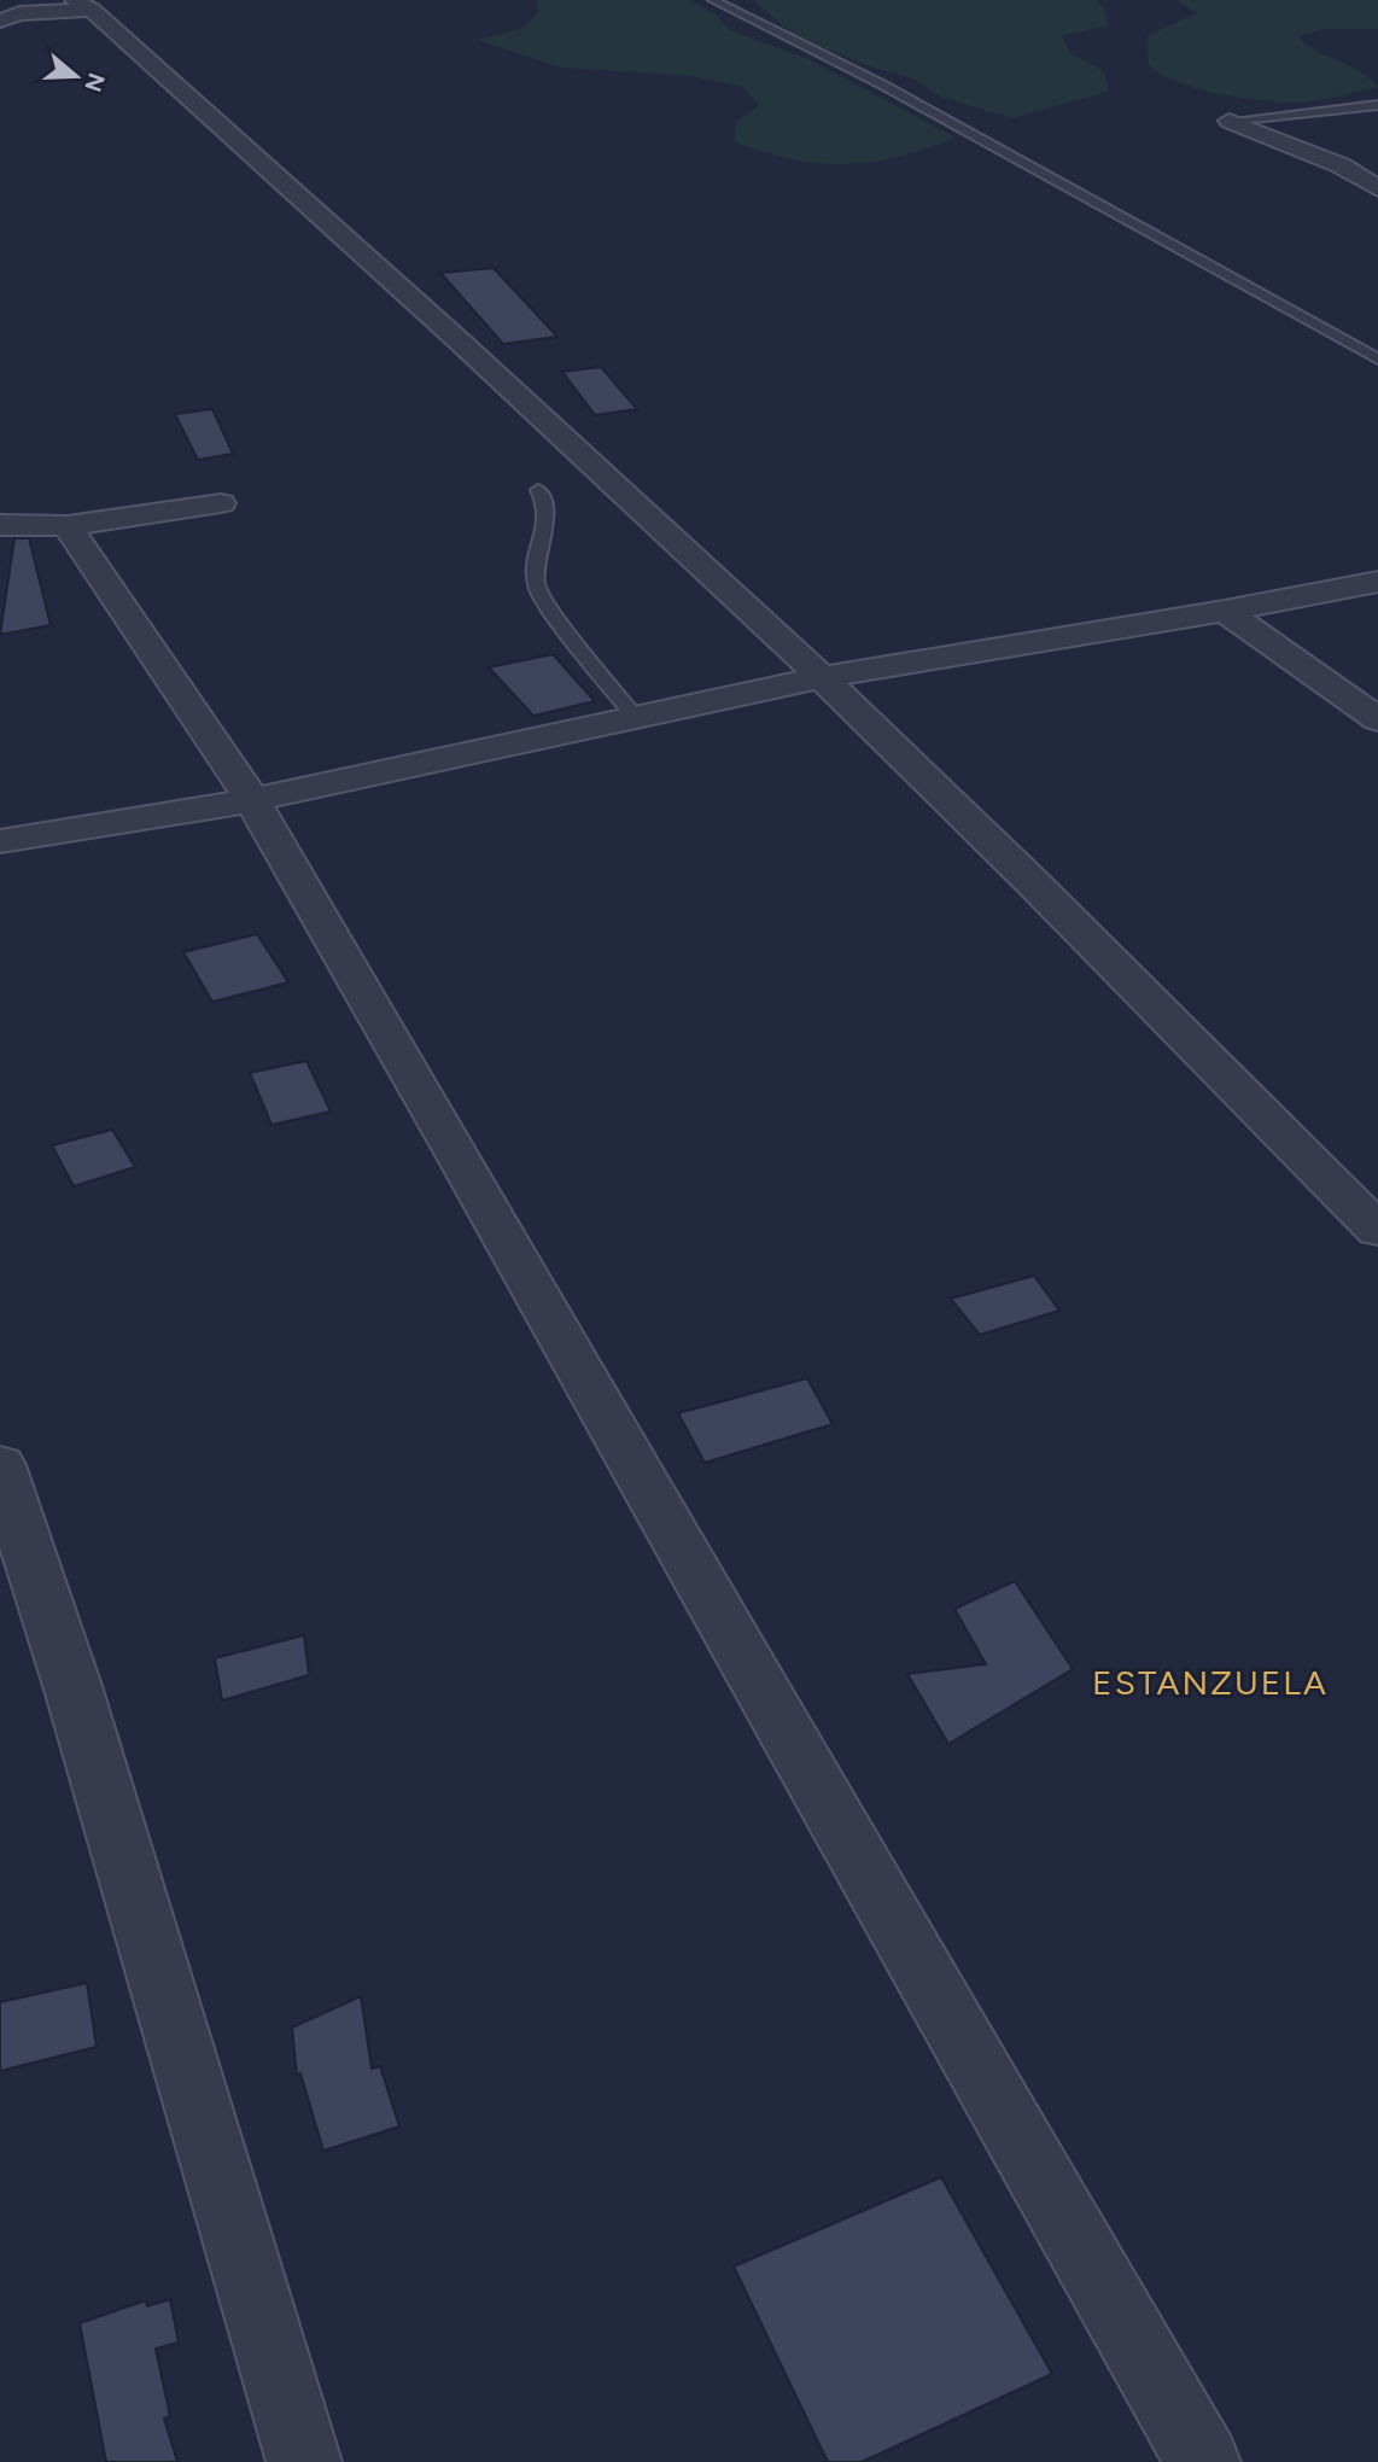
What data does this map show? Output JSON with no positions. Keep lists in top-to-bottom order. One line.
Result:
{"districts":["ESTANZUELA"],"north":"right"}
